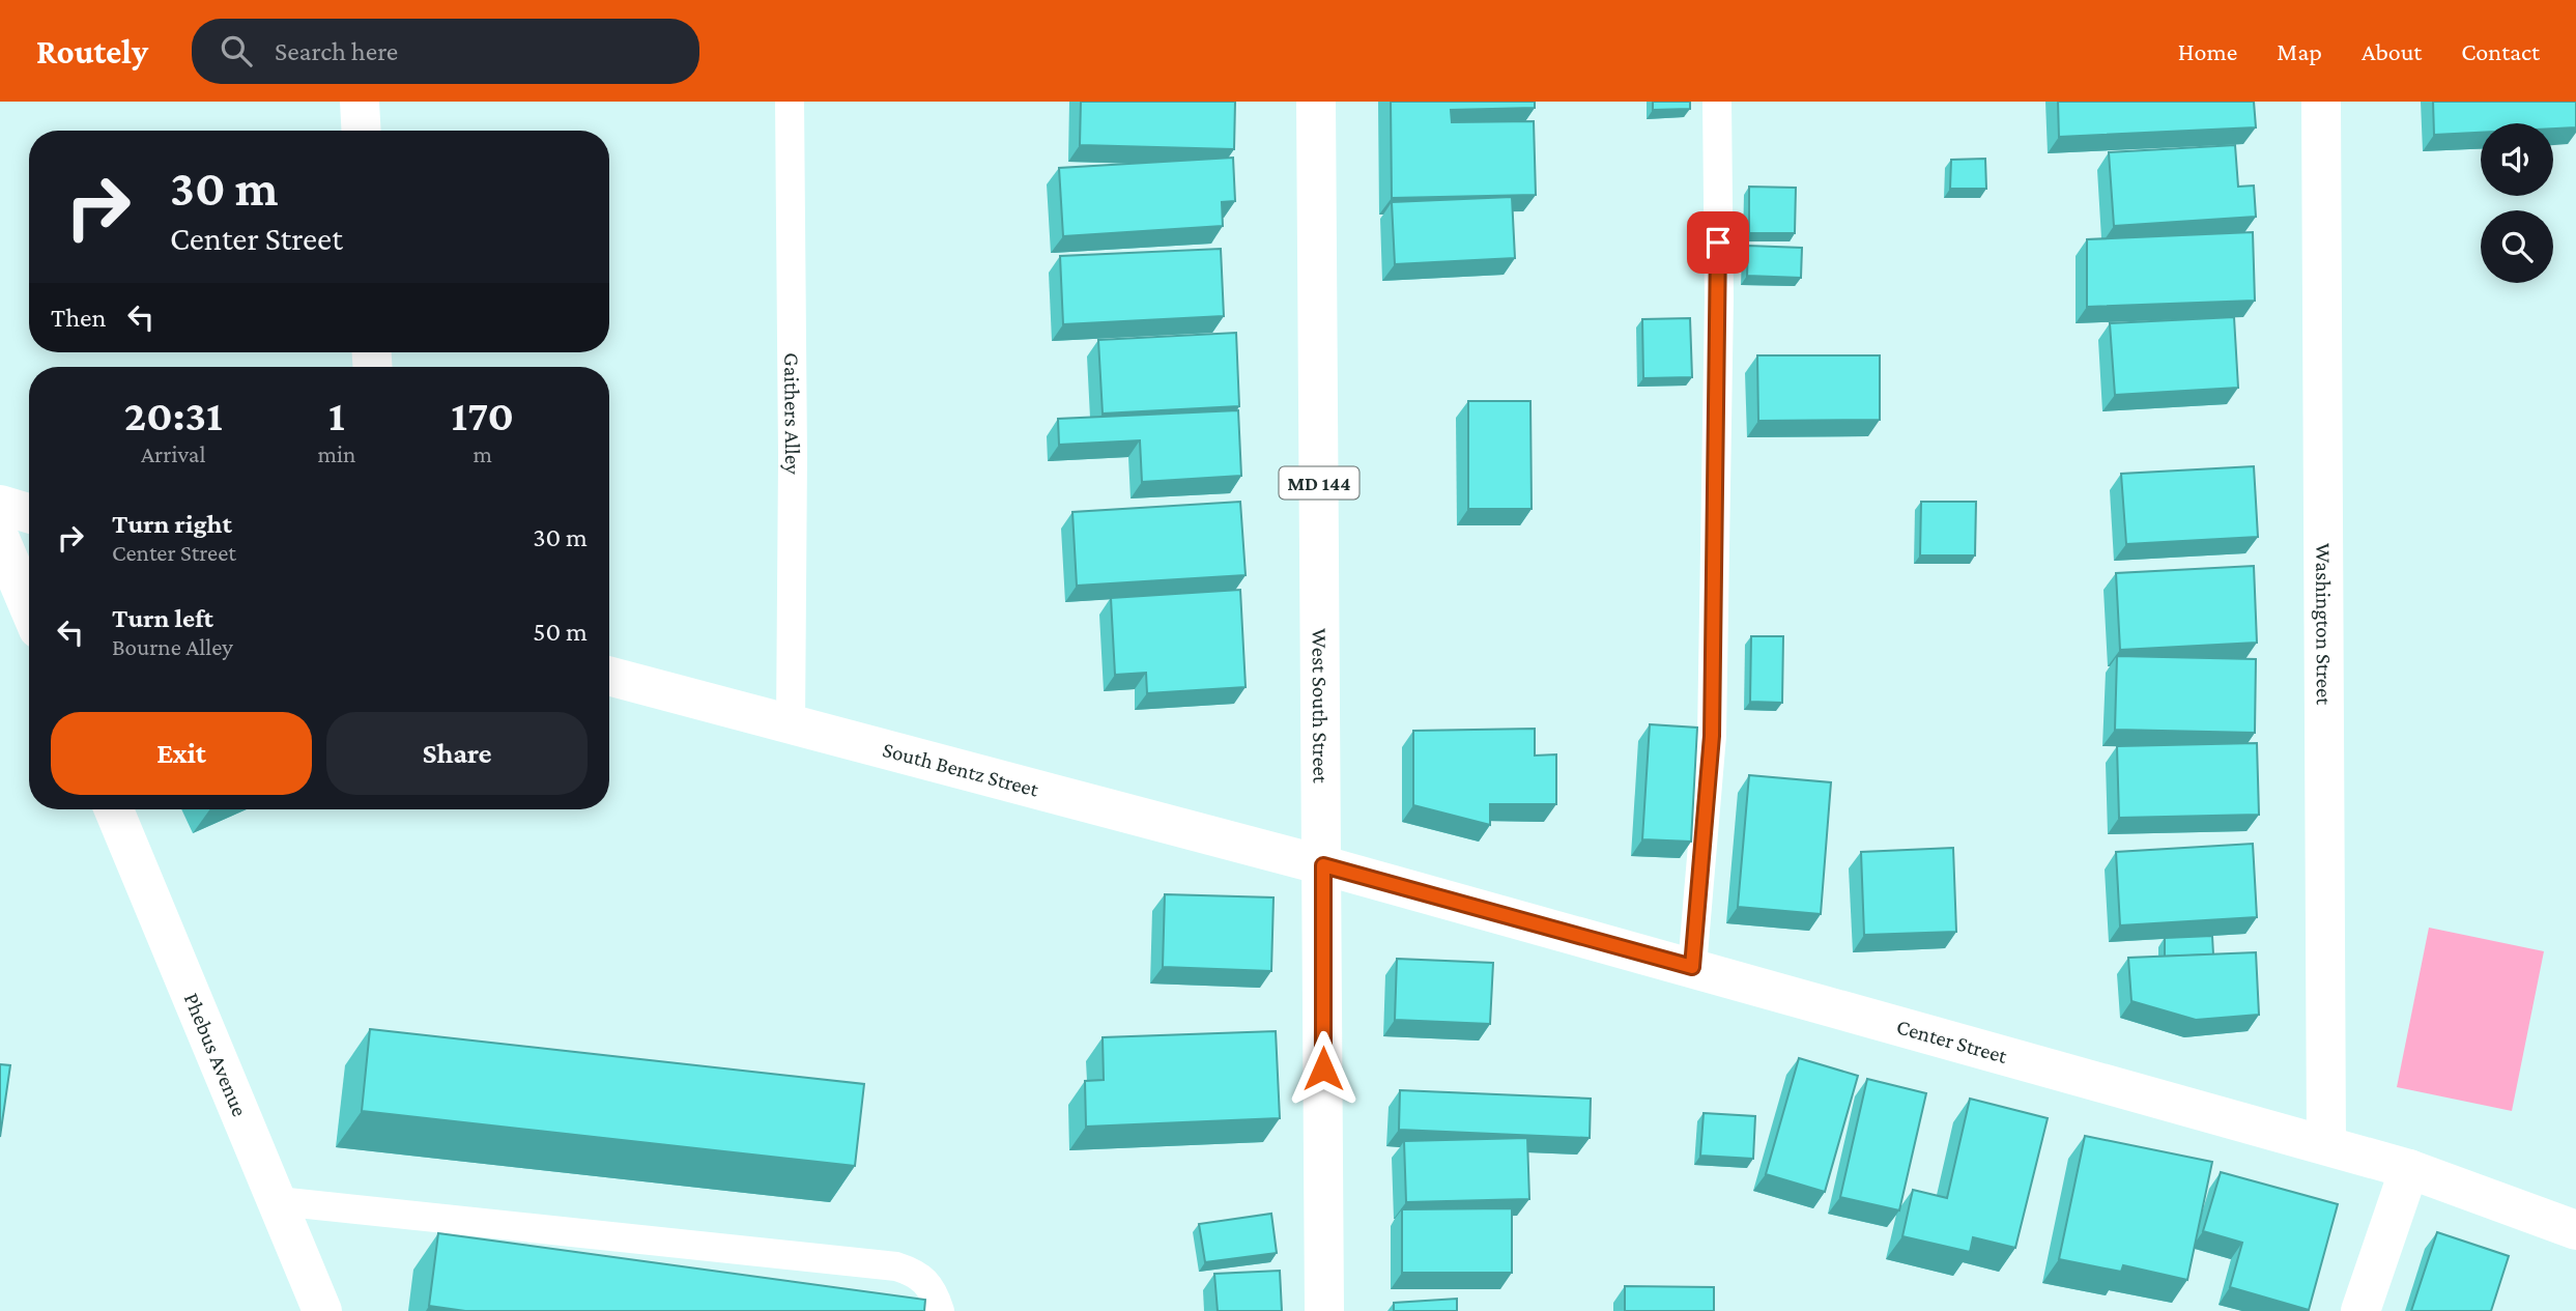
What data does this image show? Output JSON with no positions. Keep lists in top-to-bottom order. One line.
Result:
{"streets":{"street":["MD 144","Washington Street","West South Street","South Bentz Street","Center Street","Phebus Avenue"],"lane":["Gaithers Alley"]},"crossings":[["Gaithers Alley","South Bentz Street"],["Washington Street","Center Street"],["West South Street","South Bentz Street"],["West South Street","Center Street"],["South Bentz Street","Center Street"]],"page":{"header":"Routely","search":"Search here","nav":["Home","Map","About","Contact"],"turn":["30 m","Center Street"],"then":"Then","eta":["20:31","Arrival","1","min","170","m"],"list":[{"name":"Turn right","note":"Center Street","value":"30 m"},{"name":"Turn left","note":"Bourne Alley","value":"50 m"}],"buttons":["Exit","Share"]}}
